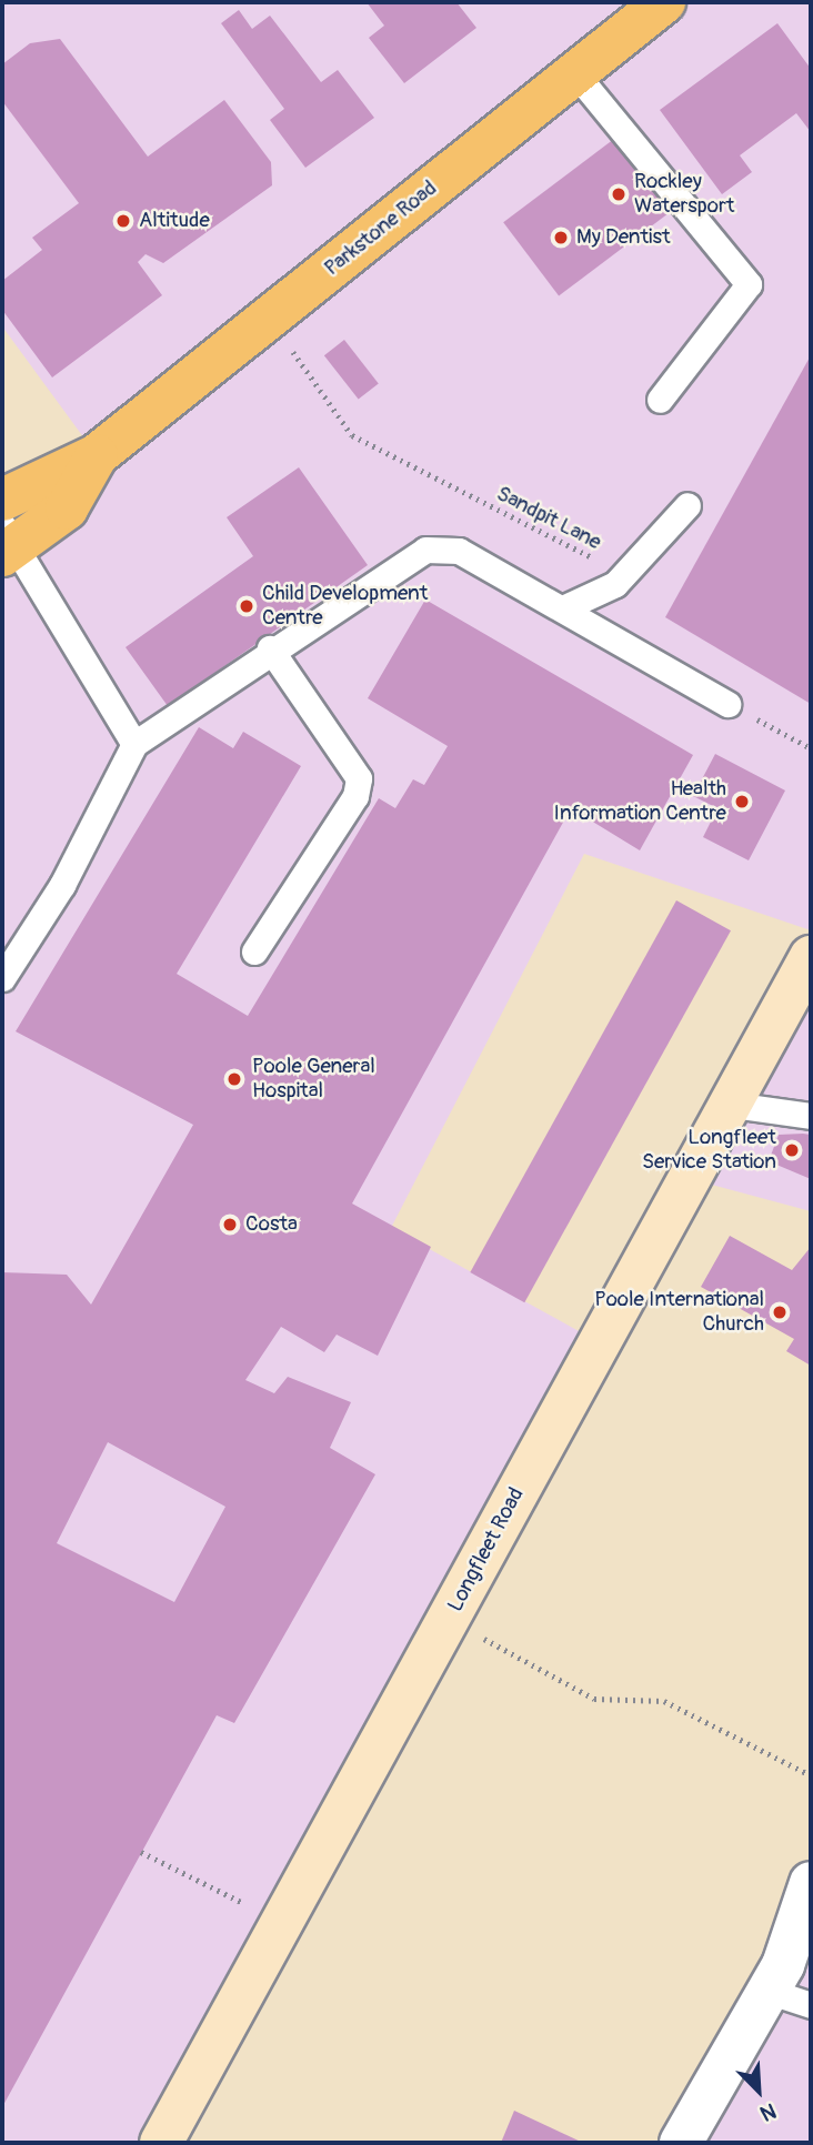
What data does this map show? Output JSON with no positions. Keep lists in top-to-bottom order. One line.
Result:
{"streets":{"main road":["Parkstone Road","Longfleet Road"],"path":["Sandpit Lane"]},"crossings":[["Parkstone Road","Sandpit Lane"]],"places":["Rockley Watersport","Altitude","My Dentist","Child Development Centre","Health Information Centre","Poole General Hospital","Longfleet Service Station","Costa","Poole International Church"],"north":"bottom right"}
